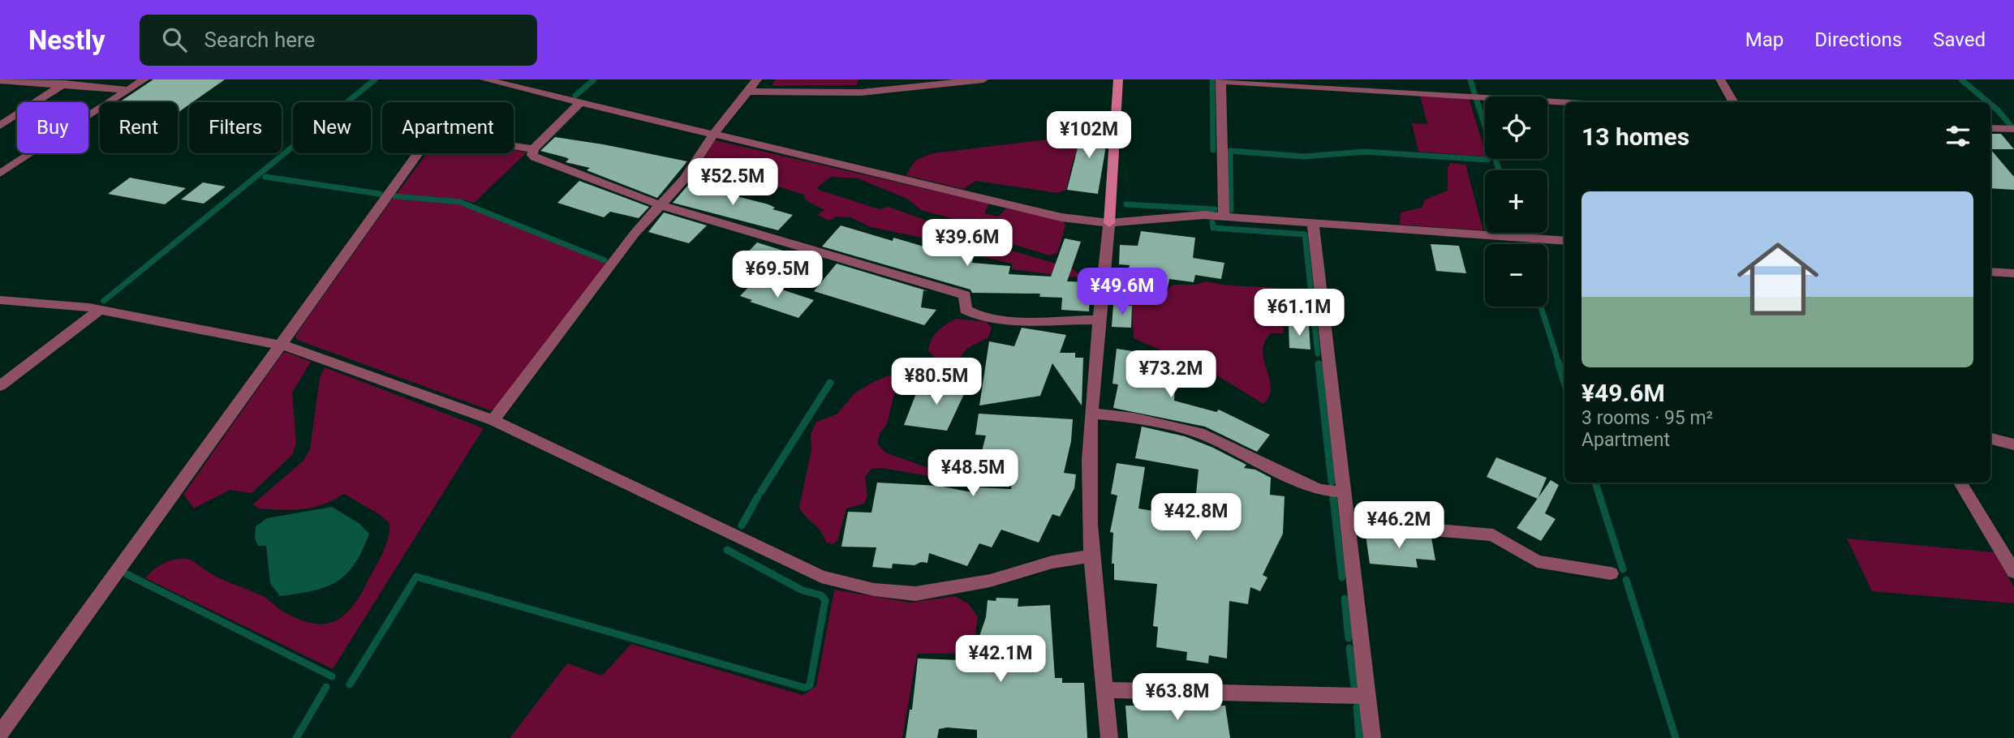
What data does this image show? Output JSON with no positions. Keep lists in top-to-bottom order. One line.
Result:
{"page":{"header":"Nestly","search":"Search here","nav":["Map","Directions","Saved"],"map_buttons":["+","−"],"chip":["Buy","Rent","Filters","New","Apartment"],"heading":"13 homes","price":["¥102M","¥52.5M","¥39.6M","¥69.5M","¥49.6M","¥61.1M","¥73.2M","¥80.5M","¥48.5M","¥42.8M","¥46.2M","¥42.1M","¥63.8M"],"list":[{"name":"¥49.6M","note":"3 rooms · 95 m² · Apartment"}]}}
